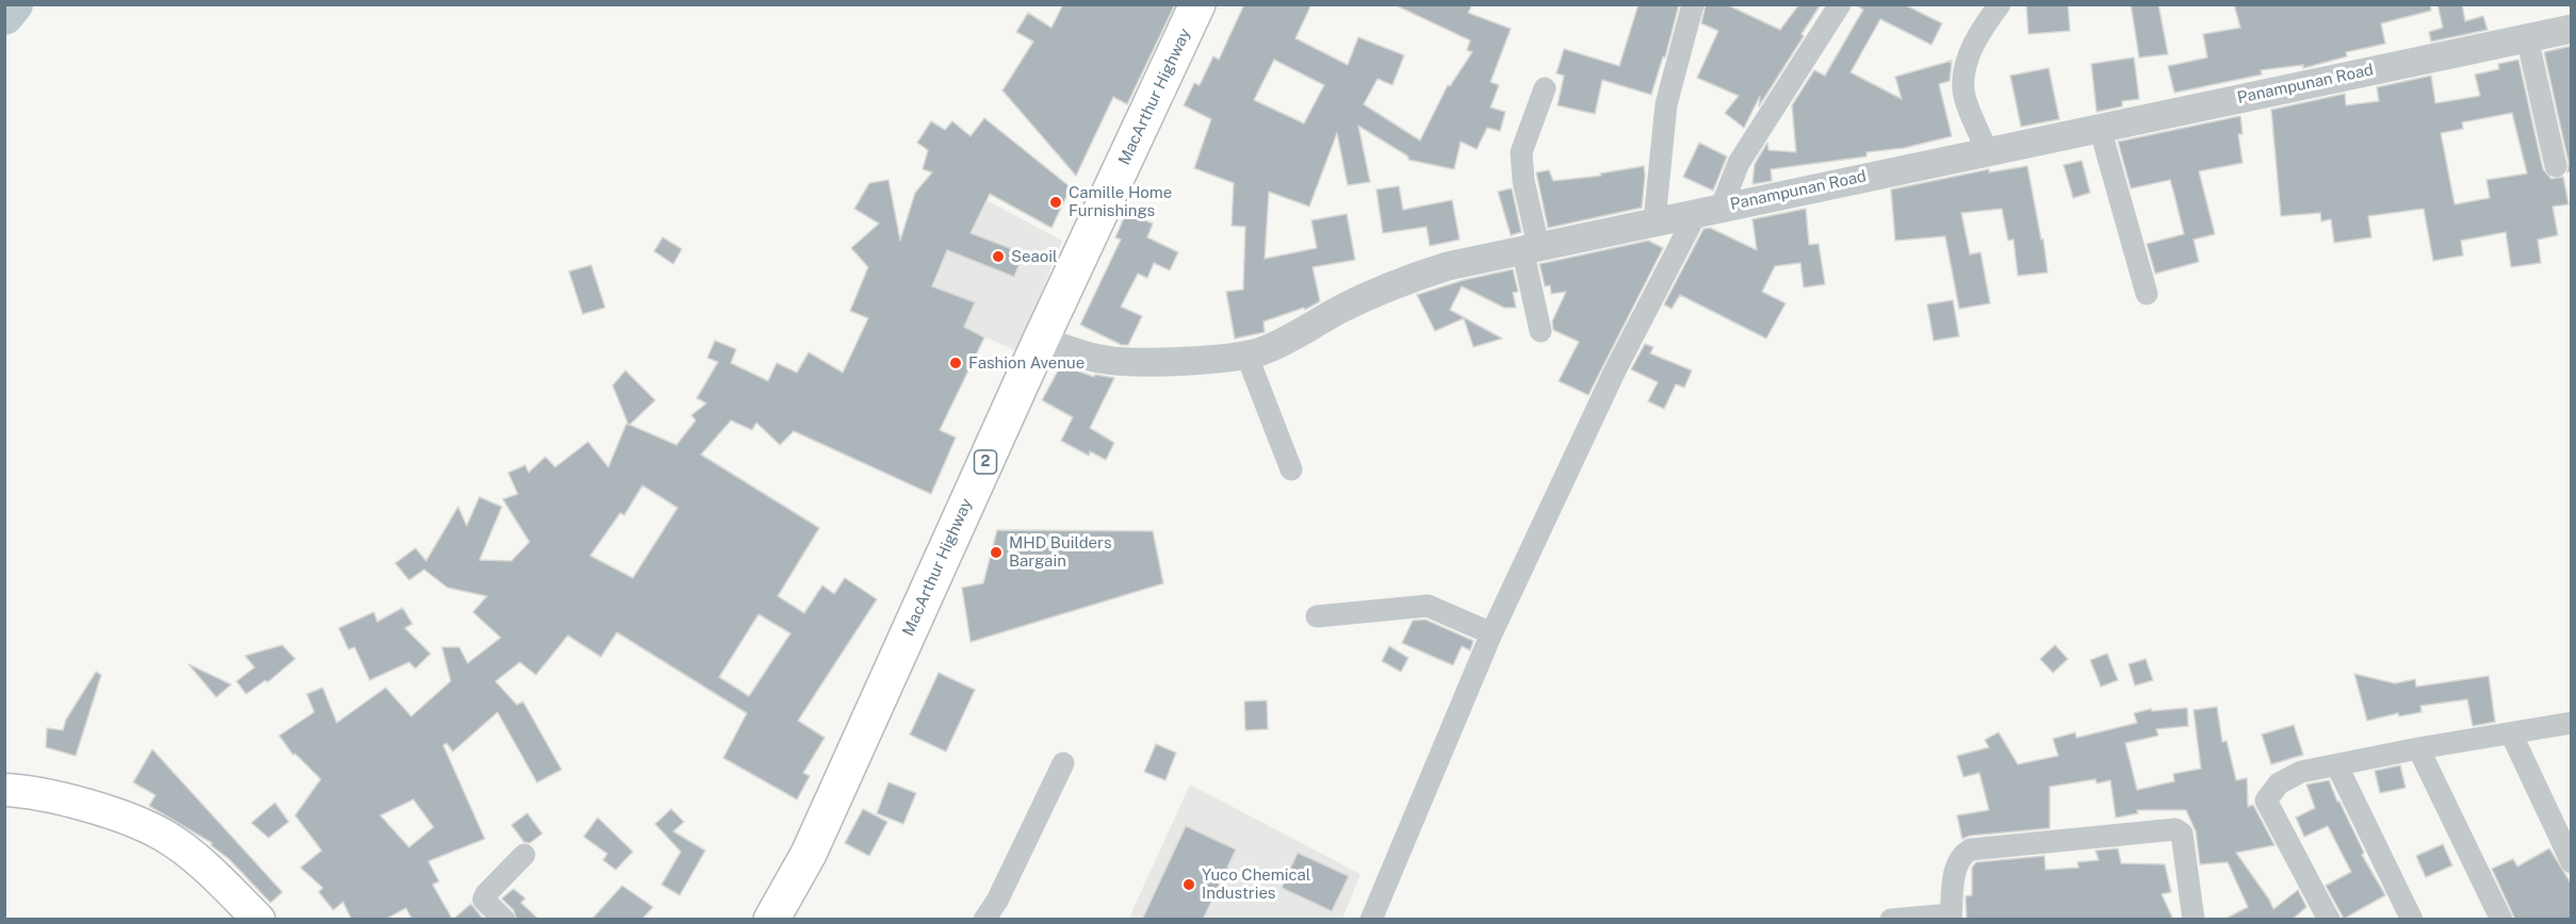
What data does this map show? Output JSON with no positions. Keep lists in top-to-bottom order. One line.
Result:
{"streets":{"highway":["MacArthur Highway","2"],"street":["Panampunan Road"]},"crossings":[["Panampunan Road","MacArthur Highway"]],"places":["Camille Home Furnishings","Seaoil","Fashion Avenue","MHD Builders Bargain","Yuco Chemical Industries"]}
